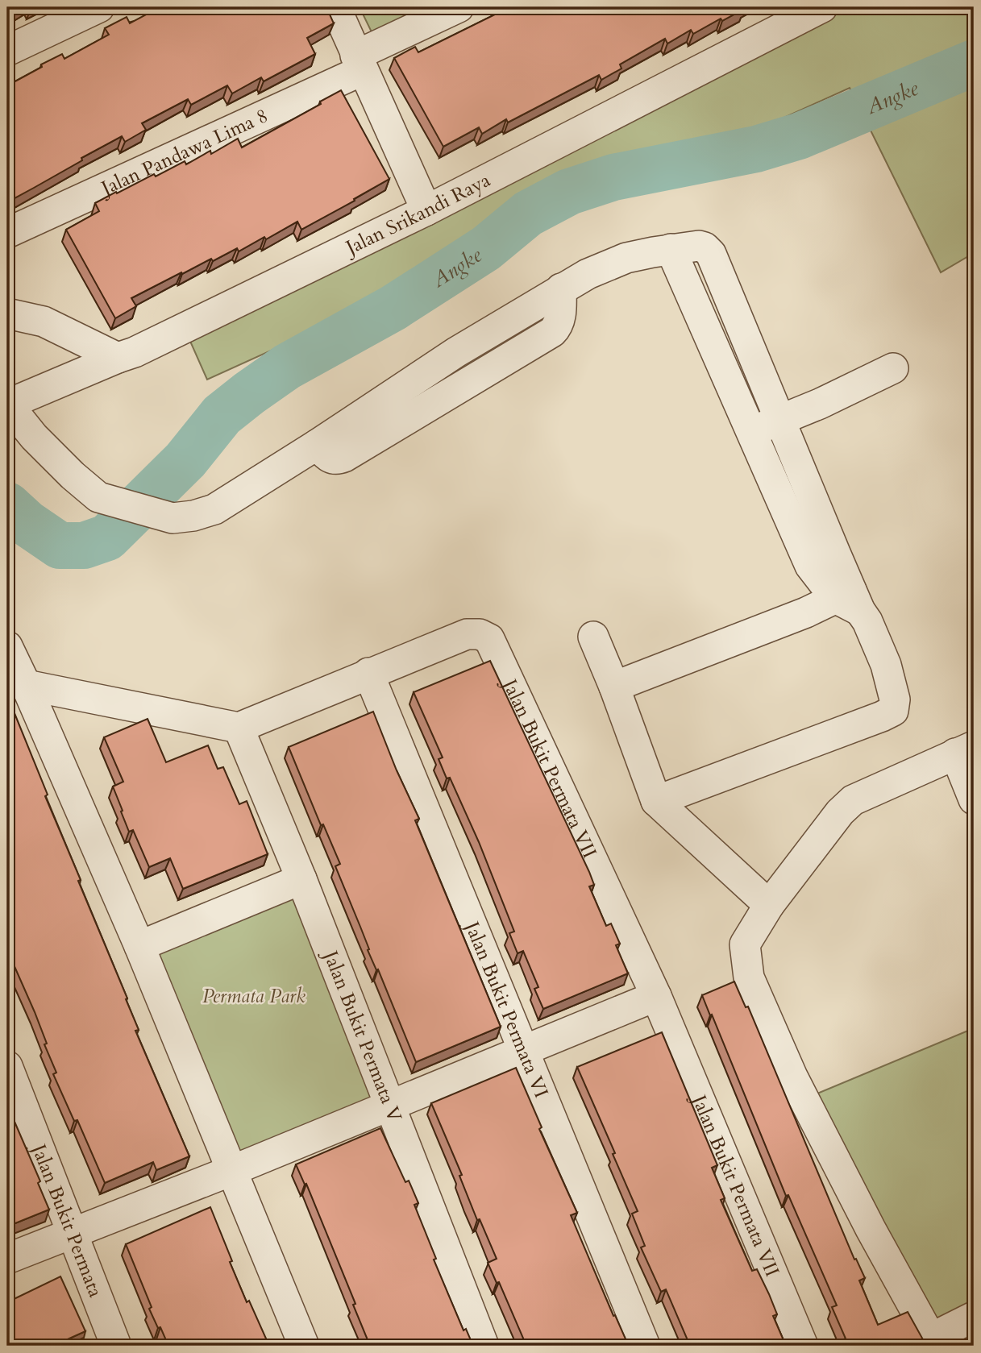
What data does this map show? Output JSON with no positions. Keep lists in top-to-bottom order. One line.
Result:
{"streets":{"street":["Jalan Pandawa Lima 8","Jalan Srikandi Raya","Jalan Bukit Permata VII","Jalan Bukit Permata VI","Jalan Bukit Permata V","Jalan Bukit Permata"]},"crossings":[["Jalan Bukit Permata VII","Jalan Bukit Permata VI"],["Jalan Bukit Permata VII","Jalan Bukit Permata V"]],"water":["Angke"],"parks":["Permata Park"]}
